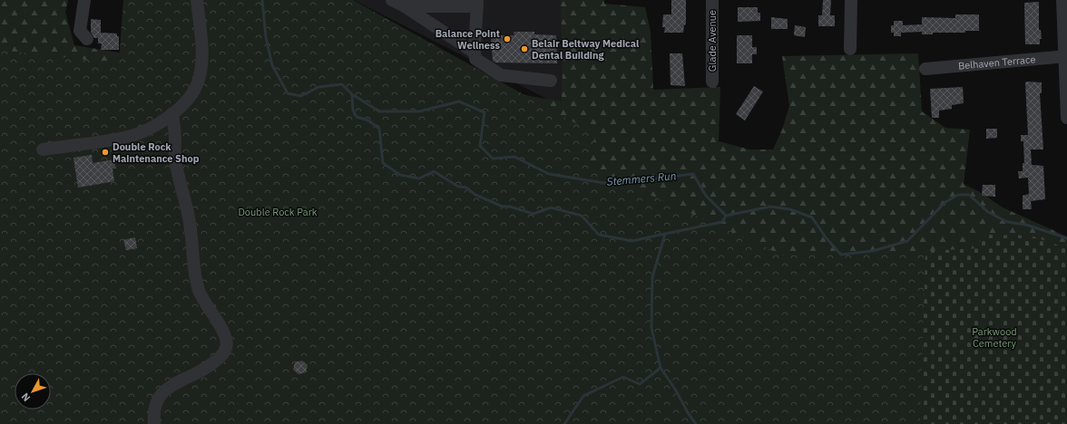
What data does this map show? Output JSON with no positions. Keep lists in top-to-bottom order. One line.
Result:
{"streets":{"street":["Glade Avenue","Belhaven Terrace"]},"water":["Stemmers Run"],"parks":["Double Rock Park","Parkwood Cemetery"],"places":["Balance Point Wellness","Belair Beltway Medical Dental Building","Double Rock Maintenance Shop"],"north":"bottom left"}
